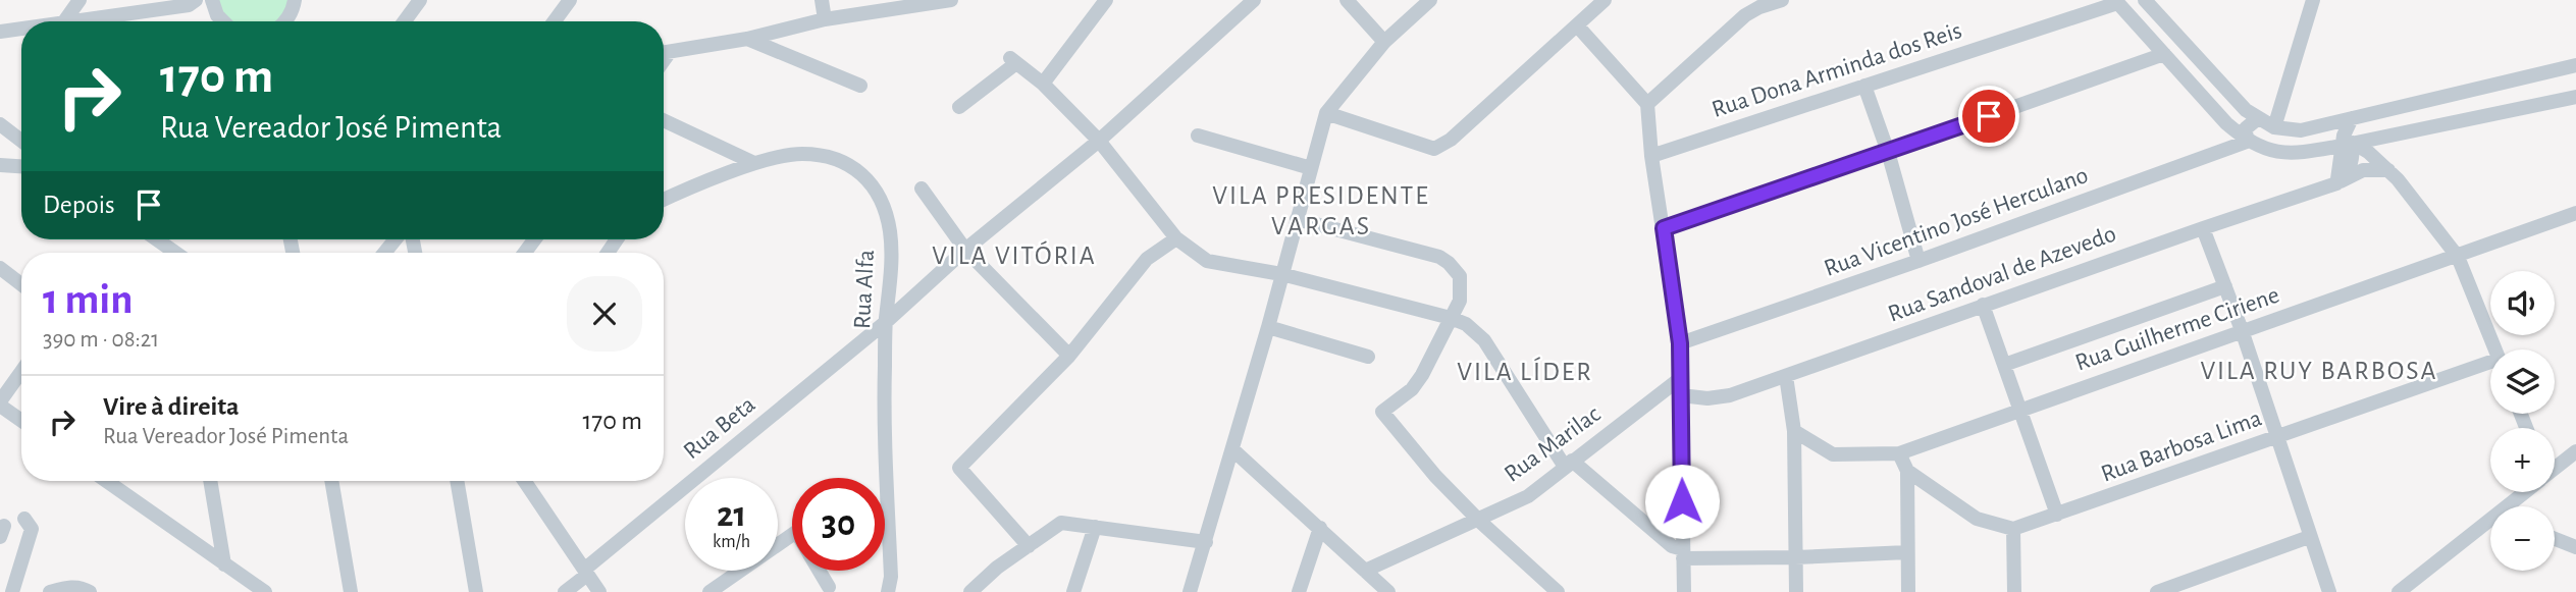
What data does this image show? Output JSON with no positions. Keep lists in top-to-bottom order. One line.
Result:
{"streets":{"street":["Rua Dona Arminda dos Reis","Rua Vicentino José Herculano","Rua Sandoval de Azevedo","Rua Alfa","Rua Guilherme Ciriene","Rua Beta","Rua Marilac","Rua Barbosa Lima"]},"crossings":[["Rua Alfa","Rua Beta"]],"districts":["VILA PRESIDENTE VARGAS","VILA VITÓRIA","VILA RUY BARBOSA","VILA LÍDER"],"page":{"turn":["170 m","Rua Vereador José Pimenta"],"then":"Depois","heading":["1 min","390 m · 08:21"],"map_buttons":["+","−"],"list":[{"name":"Vire à direita","note":"Rua Vereador José Pimenta","value":"170 m"}],"speed":"21 km/h","limit":"30"}}
